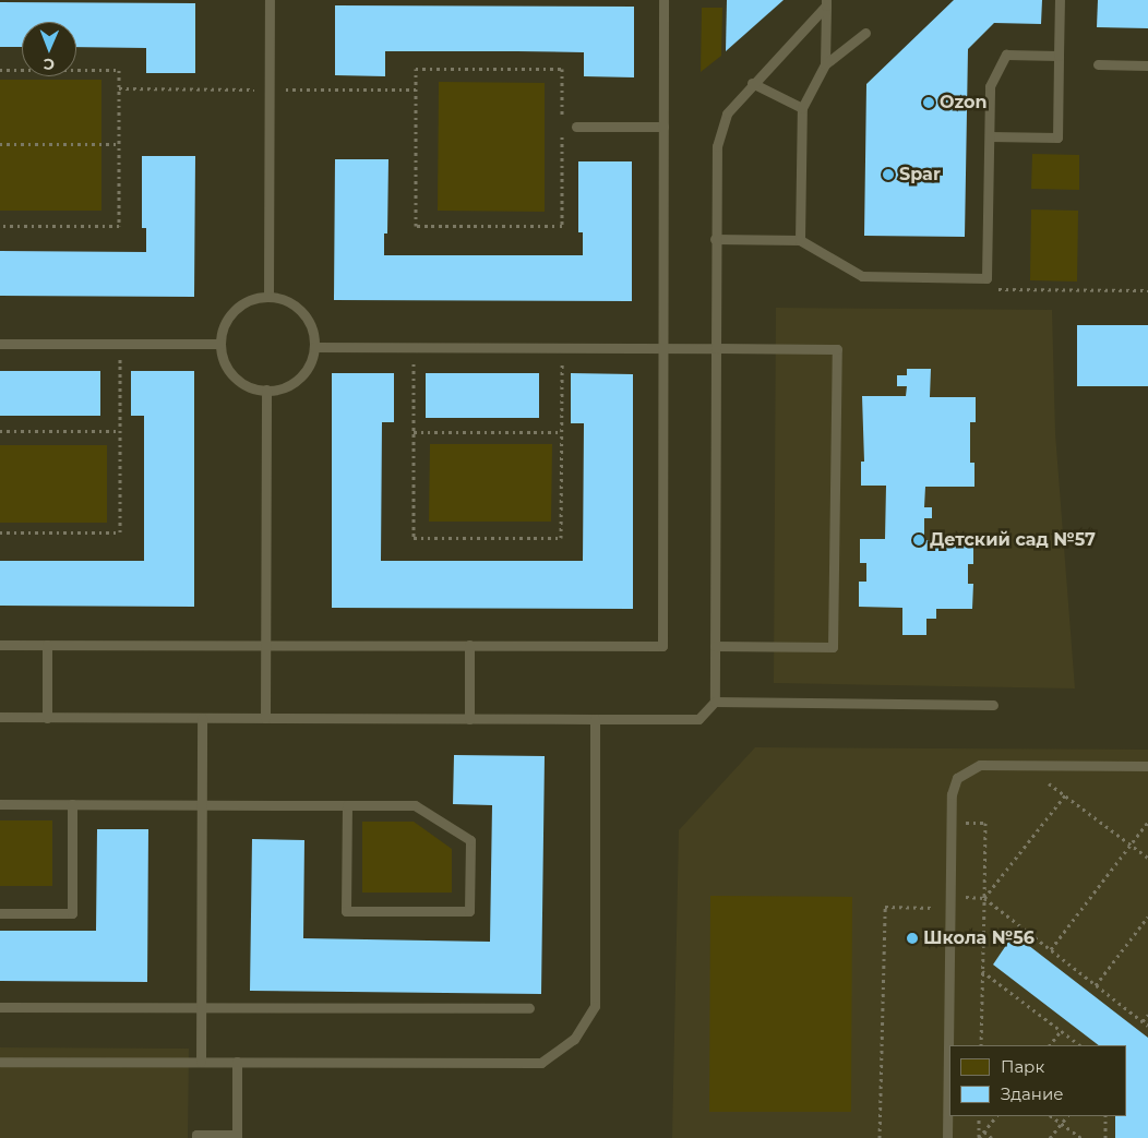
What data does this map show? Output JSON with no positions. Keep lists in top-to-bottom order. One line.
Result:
{"places":["Ozon","Spar","Детский сад №57","Школа №56"],"legend":["Парк","Здание"],"north":"bottom"}
